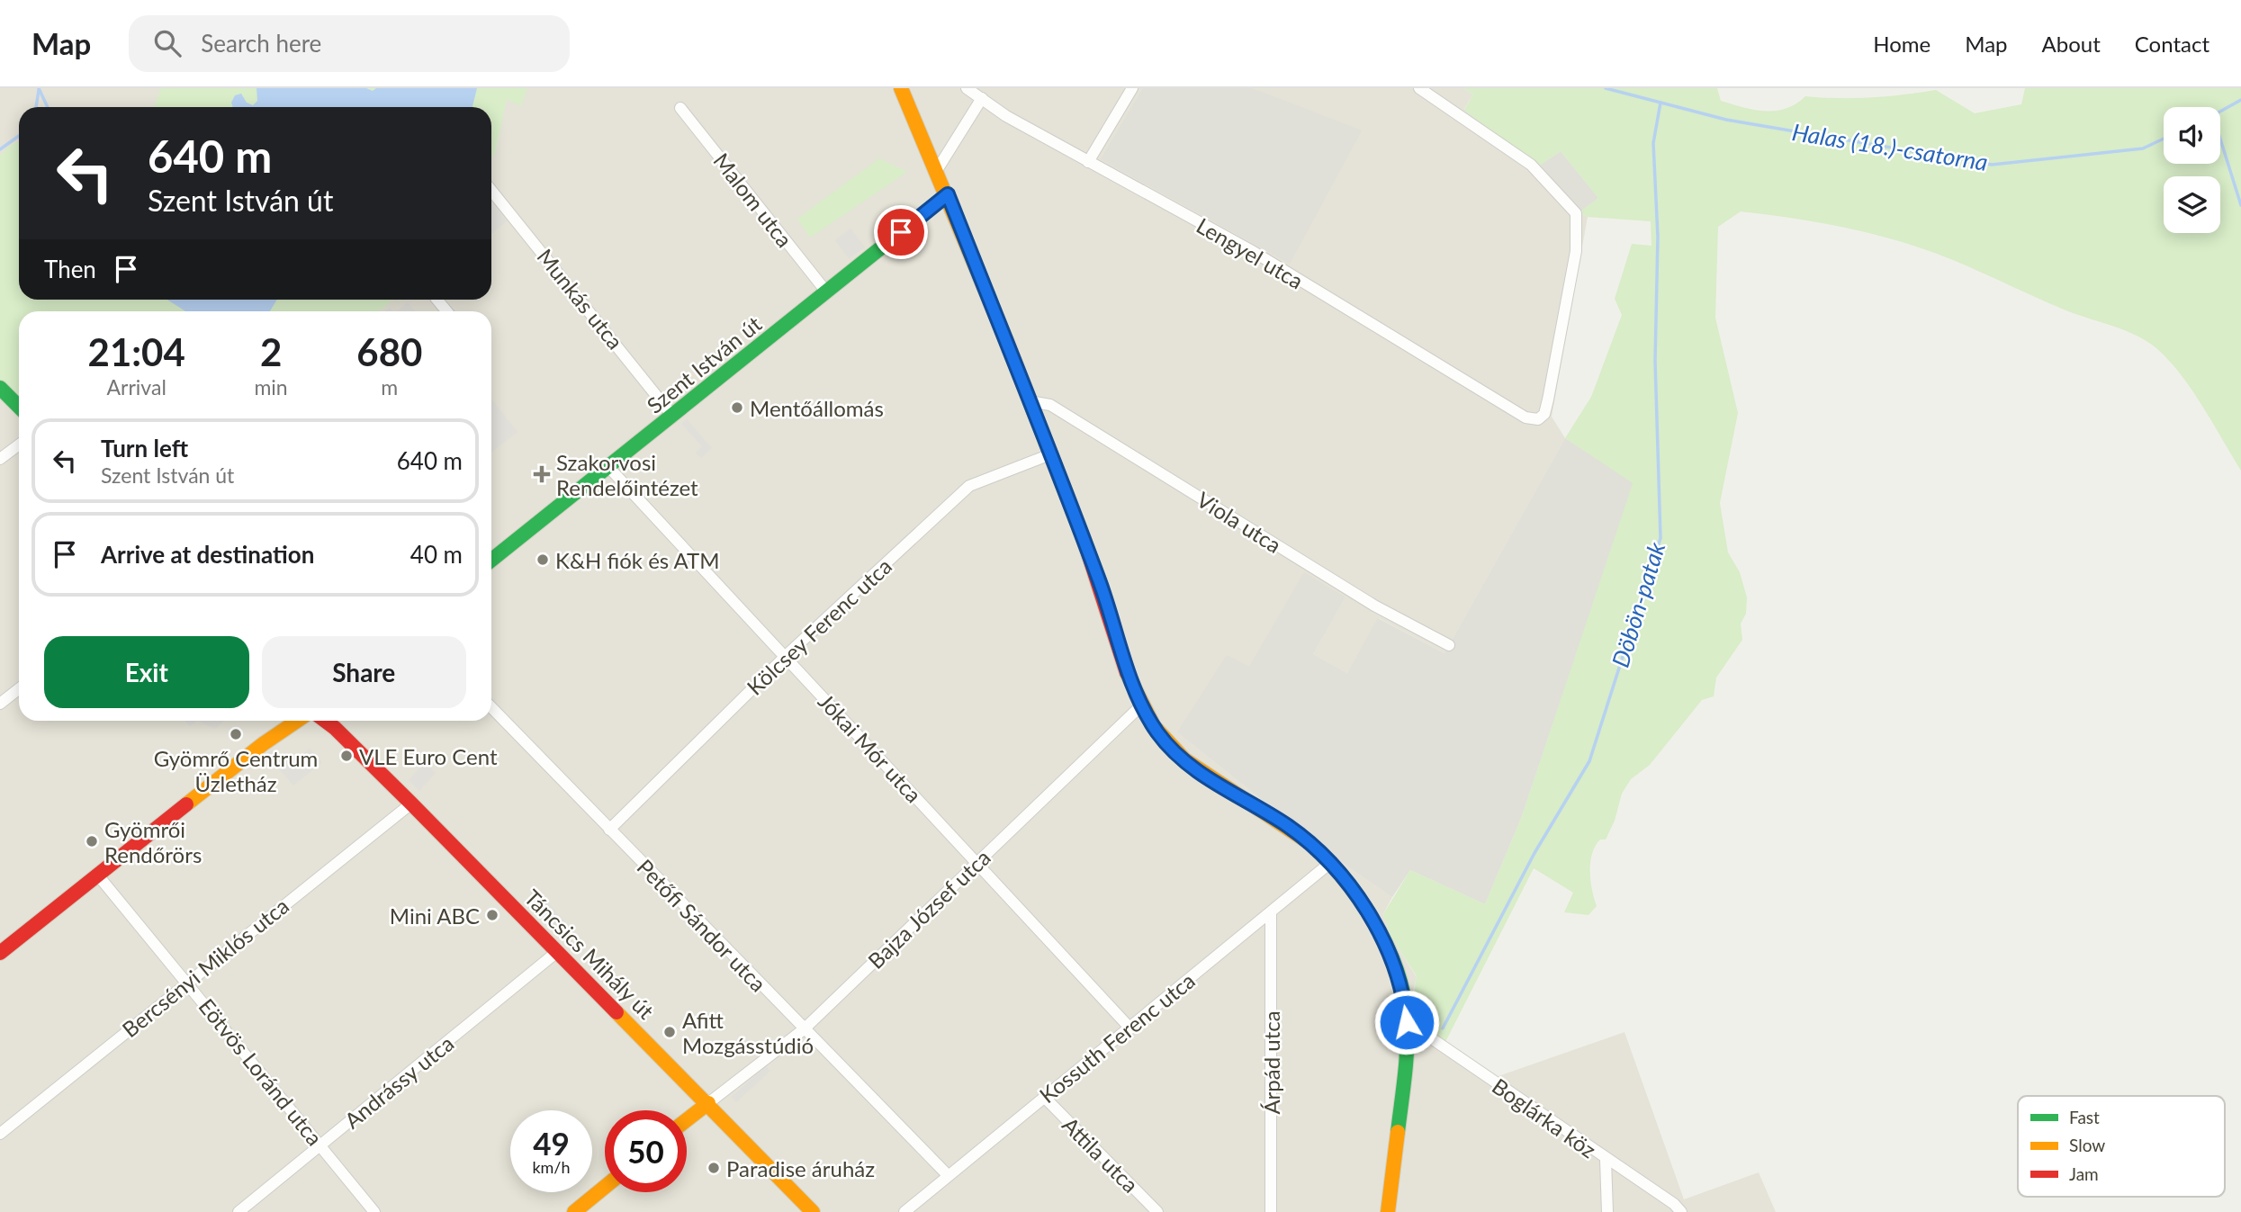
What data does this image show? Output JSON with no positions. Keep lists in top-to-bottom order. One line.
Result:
{"streets":{"street":["Malom utca","Lengyel utca","Munkás utca","Szent István út","Viola utca","Kölcsey Ferenc utca","Jókai Mór utca","Bajza József utca","Petőfi Sándor utca","Táncsics Mihály út","Bercsényi Miklós utca","Kossuth Ferenc utca","Árpád utca","Eötvös Loránd utca","Andrássy utca","Boglárka köz","Attila utca"]},"crossings":[["Malom utca","Szent István út"],["Munkás utca","Szent István út"],["Szent István út","Jókai Mór utca"],["Kölcsey Ferenc utca","Jókai Mór utca"],["Kölcsey Ferenc utca","Petőfi Sándor utca"],["Jókai Mór utca","Bajza József utca"],["Jókai Mór utca","Kossuth Ferenc utca"],["Bajza József utca","Petőfi Sándor utca"],["Bajza József utca","Táncsics Mihály út"],["Petőfi Sándor utca","Kossuth Ferenc utca"],["Táncsics Mihály út","Bercsényi Miklós utca"],["Táncsics Mihály út","Andrássy utca"],["Bercsényi Miklós utca","Eötvös Loránd utca"],["Kossuth Ferenc utca","Árpád utca"],["Kossuth Ferenc utca","Attila utca"],["Eötvös Loránd utca","Andrássy utca"]],"water":["Halas (18.)-csatorna","Döbön-patak"],"places":{"other":["Mentőállomás","K&H fiók és ATM","Gyömrő Centrum Üzletház","VLE Euro Cent","Gyömrői Rendőrörs","Mini ABC","Afitt Mozgásstúdió","Paradise áruház"],"health":["Szakorvosi Rendelőintézet"]},"legend":["Fast","Slow","Jam"],"page":{"header":"Map","search":"Search here","nav":["Home","Map","About","Contact"],"turn":["640 m","Szent István út"],"then":"Then","eta":["21:04","Arrival","2","min","680","m"],"list":[{"name":"Turn left","note":"Szent István út","value":"640 m"},{"name":"Arrive at destination","value":"40 m"}],"buttons":["Exit","Share"],"speed":"49 km/h","limit":"50"}}
